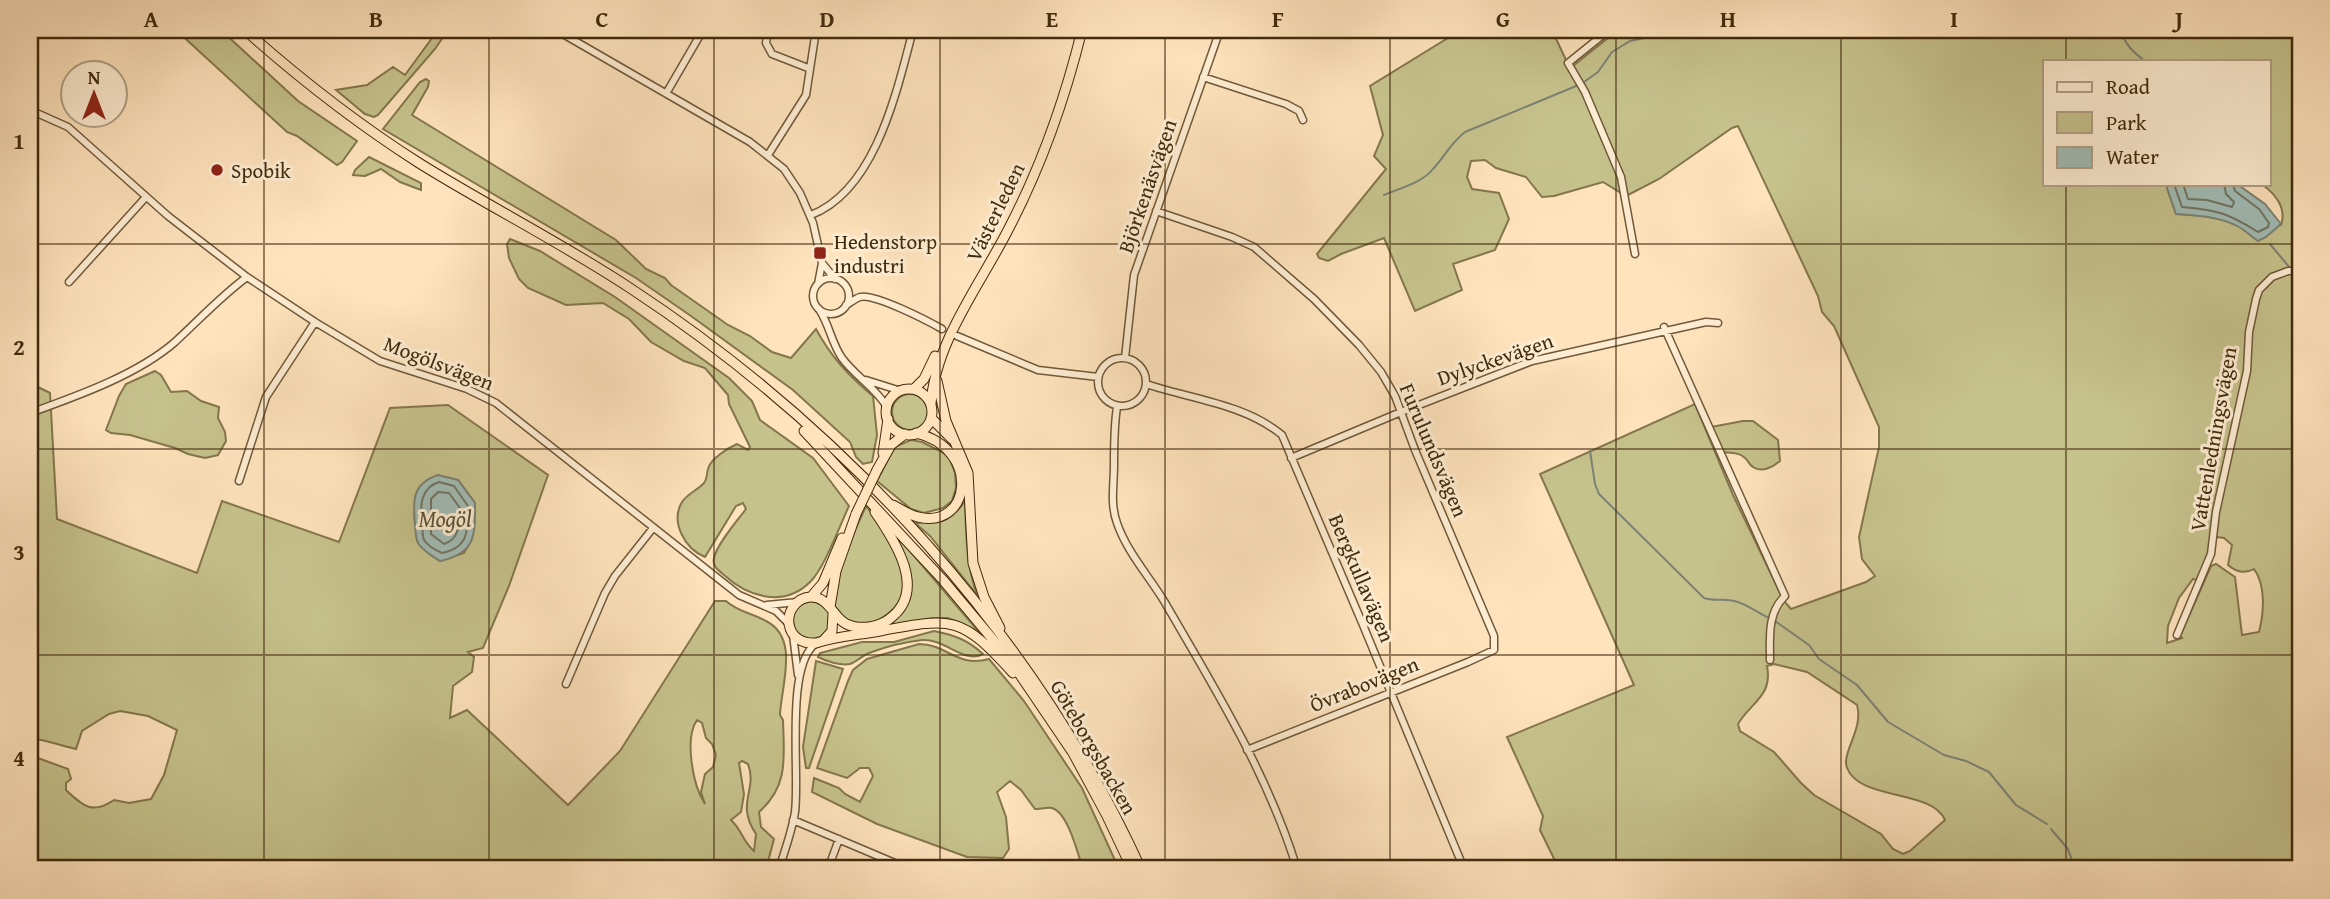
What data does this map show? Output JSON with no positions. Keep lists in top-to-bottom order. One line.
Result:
{"streets":{"highway":["Västerleden","Göteborgsbacken"],"street":["Björkenäsvägen","Dylyckevägen","Mogölsvägen","Vattenledningsvägen","Furulundsvägen","Bergkullavägen","Övrabovägen"]},"crossings":[["Björkenäsvägen","Furulundsvägen"],["Björkenäsvägen","Bergkullavägen"],["Dylyckevägen","Furulundsvägen"],["Dylyckevägen","Bergkullavägen"],["Furulundsvägen","Övrabovägen"],["Bergkullavägen","Övrabovägen"]],"water":["Mogöl"],"places":{"other":["Spobik"],"transit":["Hedenstorp industri"]},"legend":["Road","Park","Water"],"north":"top","grid":{"columns":["A","B","C","D","E","F","G","H","I","J"],"rows":["1","2","3","4"]}}
